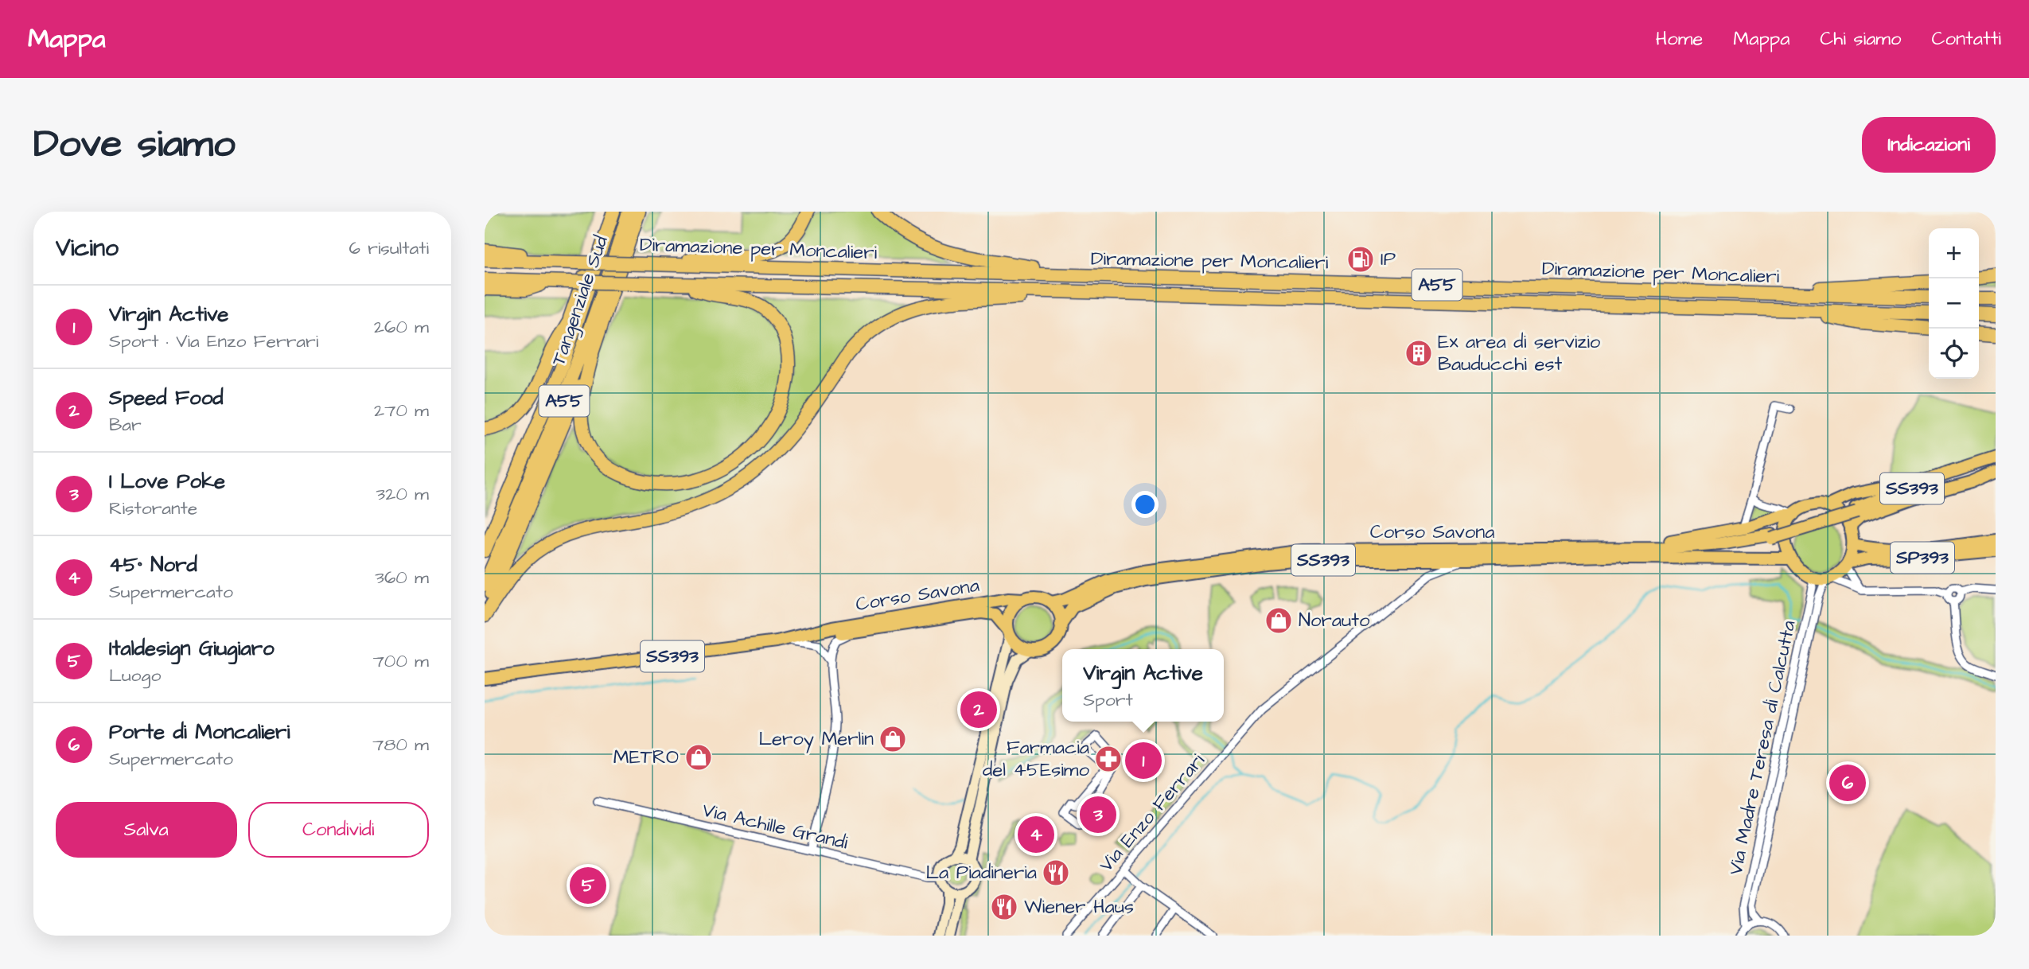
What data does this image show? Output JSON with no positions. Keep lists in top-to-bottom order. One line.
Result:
{"streets":{"highway":["Diramazione per Moncalieri","A55","Tangenziale Sud"],"main road":["SS393","Corso Savona","SP393"],"street":["Via Madre Teresa di Calcutta","Via Enzo Ferrari","Via Achille Grandi"]},"crossings":[["A55","Tangenziale Sud"],["Corso Savona","Via Enzo Ferrari"],["SP393","Via Madre Teresa di Calcutta"]],"places":{"fuel station":["IP"],"building":["Ex area di servizio Bauducchi est"],"shop":["Norauto","Leroy Merlin","METRO"],"pharmacy":["Farmacia del 45Esimo"],"restaurant":["La Piadineria","Wiener Haus"]},"page":{"header":"Mappa","nav":["Home","Mappa","Chi siamo","Contatti"],"buttons":["Indicazioni",["Salva","Condividi"]],"title":"Dove siamo","heading":["Vicino","6 risultati"],"map_buttons":["+","−"],"list":[{"mark":"1","name":"Virgin Active","note":"Sport · Via Enzo Ferrari","value":"260 m"},{"mark":"2","name":"Speed Food","note":"Bar","value":"270 m"},{"mark":"3","name":"I Love Poke","note":"Ristorante","value":"320 m"},{"mark":"4","name":"45° Nord","note":"Supermercato","value":"360 m"},{"mark":"5","name":"Italdesign Giugiaro","note":"Luogo","value":"700 m"},{"mark":"6","name":"Porte di Moncalieri","note":"Supermercato","value":"780 m"}],"popup":["Virgin Active","Sport"],"pins":["2","1","6","3","4","5"]}}
